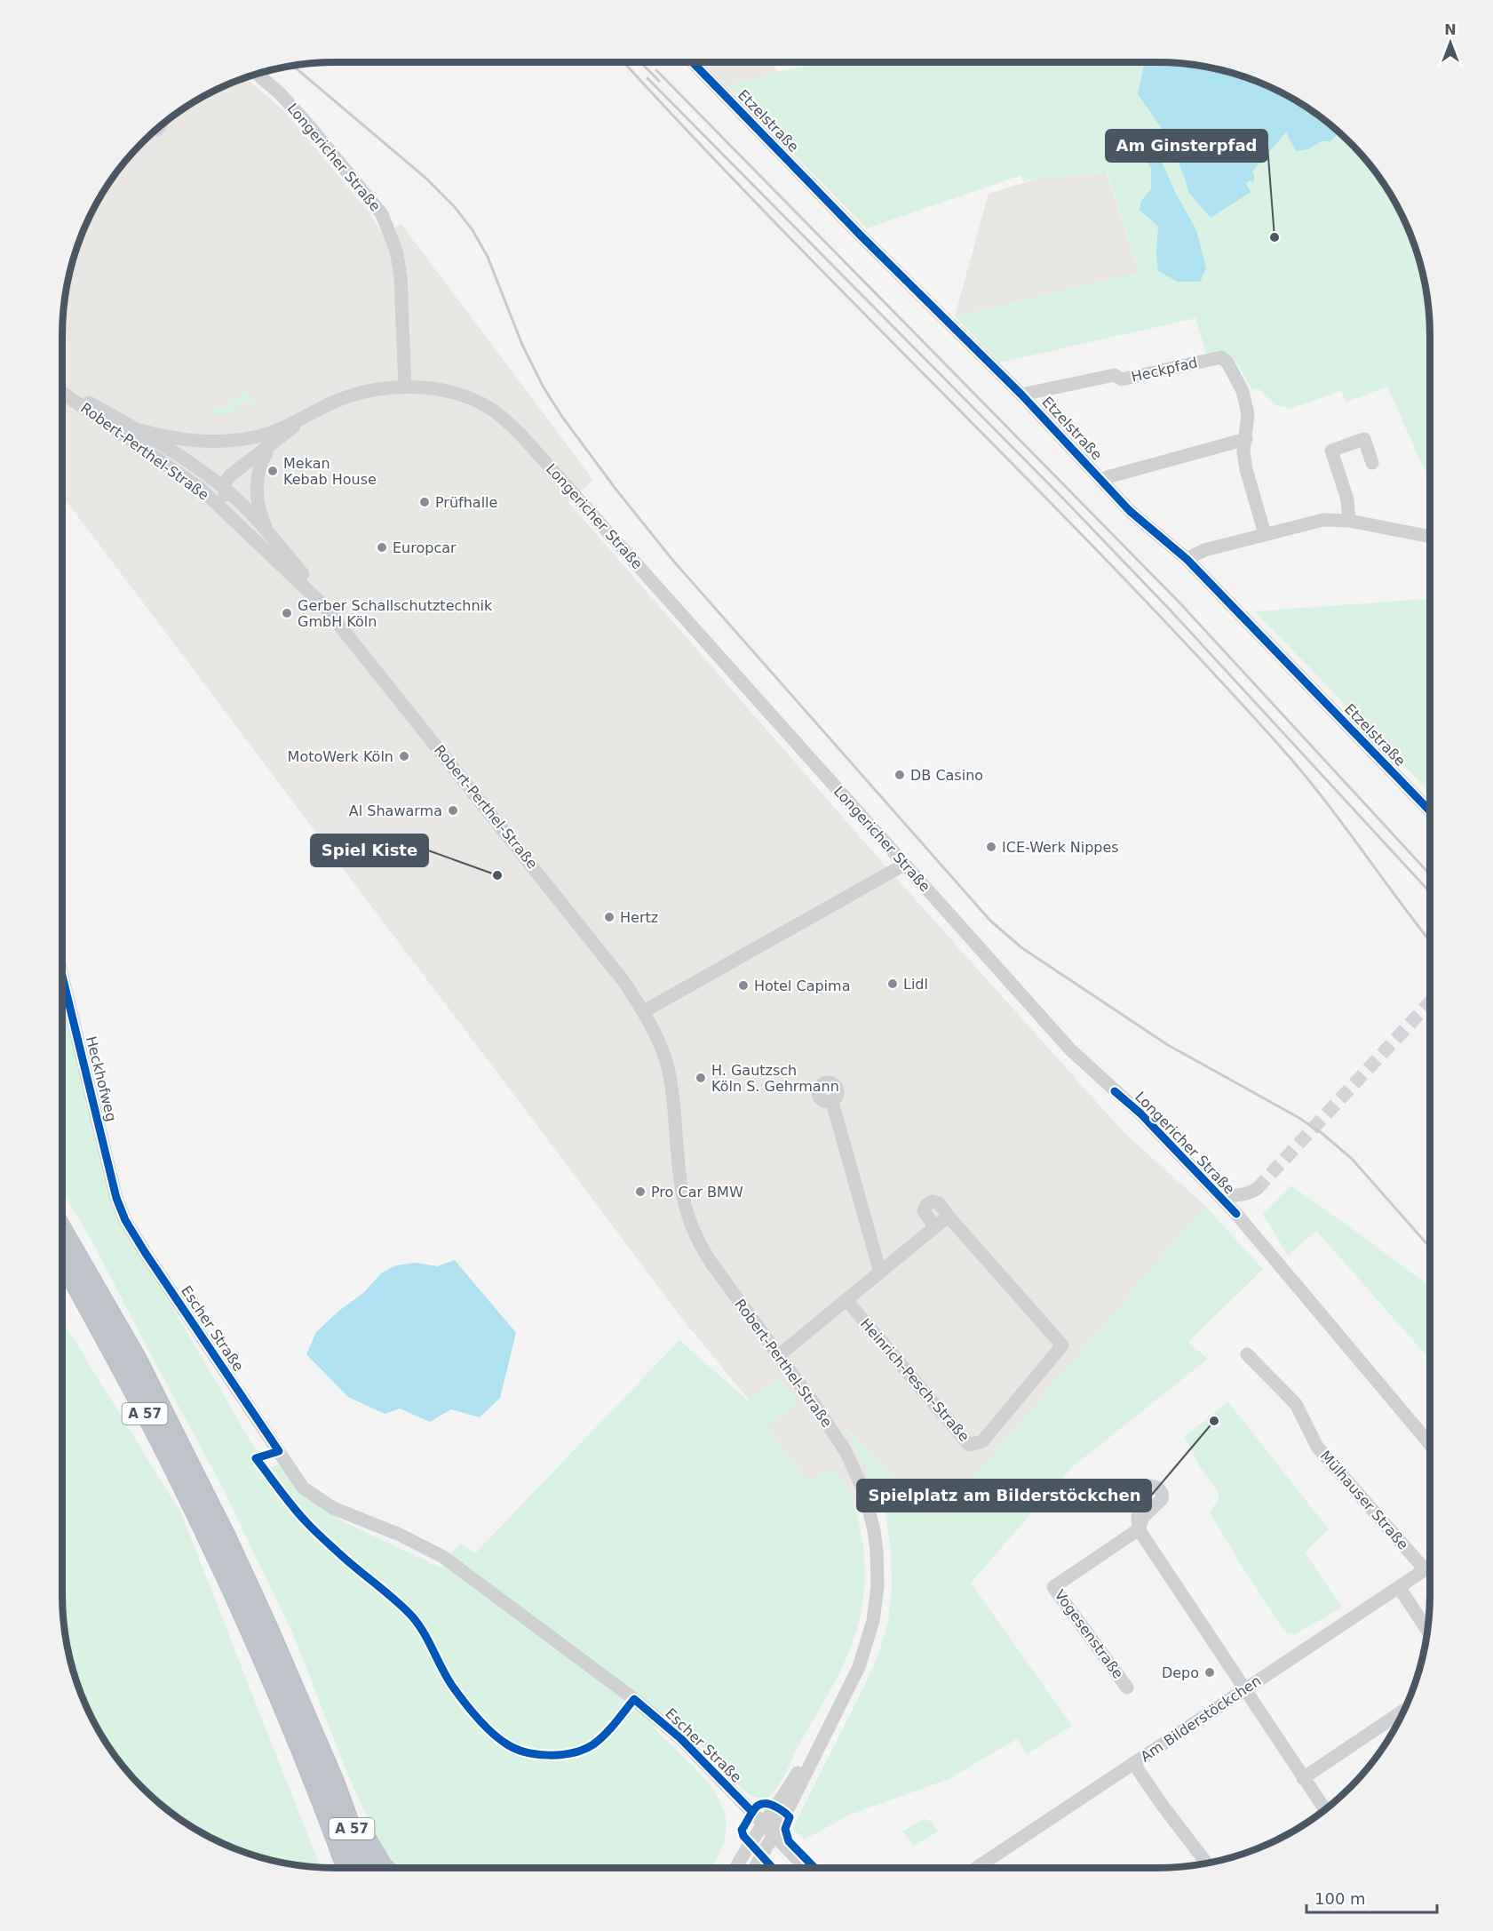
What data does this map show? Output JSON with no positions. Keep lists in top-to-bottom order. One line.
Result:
{"streets":{"highway":["A 57"],"street":["Etzelstraße","Longericher Straße","Heckpfad","Robert-Perthel-Straße","Heckhofweg","Escher Straße","Heinrich-Pesch-Straße","Mülhauser Straße","Vogesenstraße","Am Bilderstöckchen"]},"crossings":[["Etzelstraße","Heckpfad"],["Longericher Straße","Robert-Perthel-Straße"],["Robert-Perthel-Straße","Escher Straße"],["Heckhofweg","Escher Straße"],["Mülhauser Straße","Am Bilderstöckchen"],["Vogesenstraße","Am Bilderstöckchen"]],"places":["Am Ginsterpfad","Mekan Kebab House","Prüfhalle","Europcar","Gerber Schallschutztechnik GmbH Köln","MotoWerk Köln","DB Casino","Al Shawarma","ICE-Werk Nippes","Spiel Kiste","Hertz","Lidl","Hotel Capima","H. Gautzsch Köln S. Gehrmann","Pro Car BMW","Spielplatz am Bilderstöckchen","Depo"],"scale_bar":"100 m","north":"top"}
